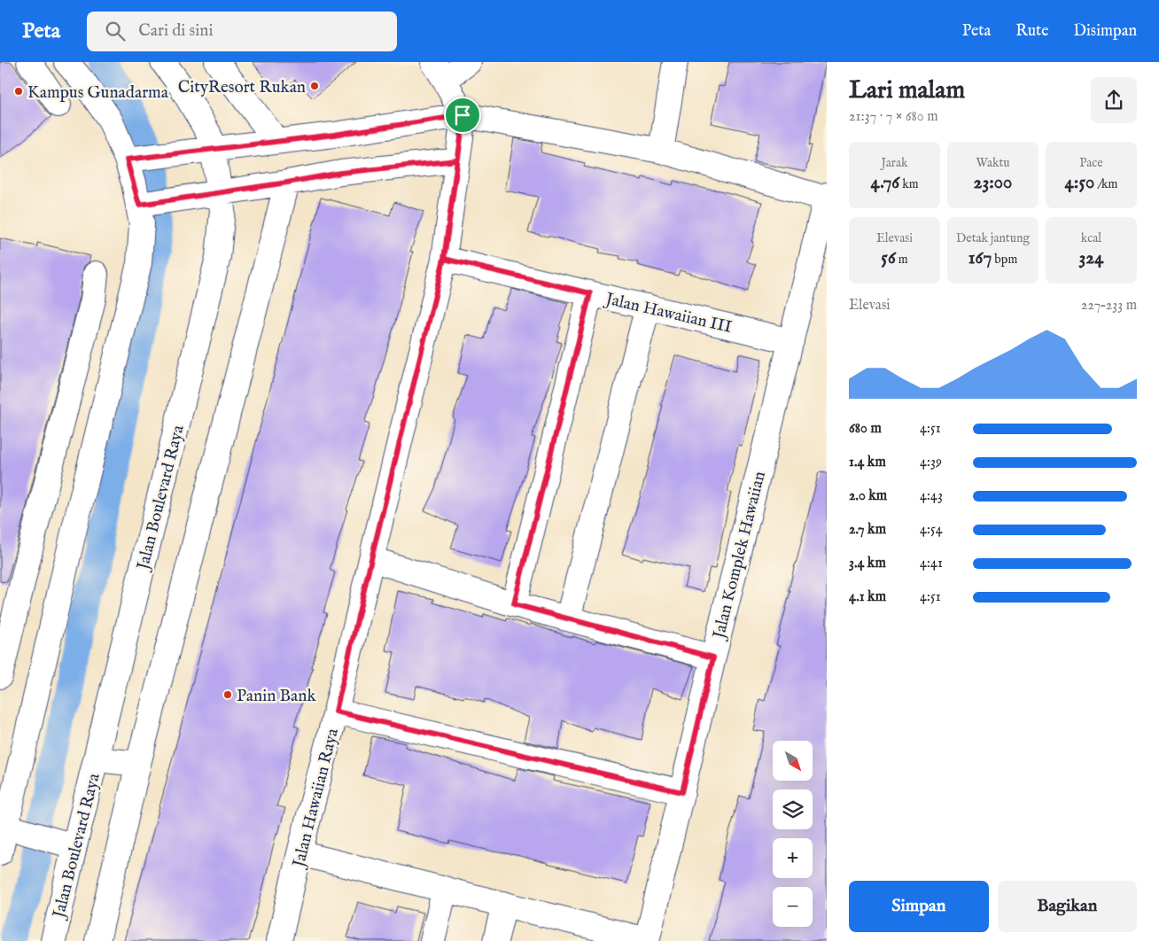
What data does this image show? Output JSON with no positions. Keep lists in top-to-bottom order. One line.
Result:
{"streets":{"street":["Jalan Hawaiian III","Jalan Boulevard Raya","Jalan Komplek Hawaiian","Jalan Hawaiian Raya"]},"crossings":[["Jalan Hawaiian III","Jalan Komplek Hawaiian"],["Jalan Hawaiian III","Jalan Hawaiian Raya"]],"places":["CityResort Rukan","Kampus Gunadarma","Panin Bank"],"north":"bottom right","page":{"header":"Peta","search":"Cari di sini","nav":["Peta","Rute","Disimpan"],"heading":["Lari malam","21:37 · 7 × 680 m"],"stats":[["Jarak","4.76 km"],["Waktu","23:00"],["Pace","4:50 /km"],["Elevasi","56 m"],["Detak jantung","167 bpm"],["kcal","324"]],"chart":["Elevasi","227–233 m"],"list":[{"name":"680 m","note":"4:51"},{"name":"1.4 km","note":"4:39"},{"name":"2.0 km","note":"4:43"},{"name":"2.7 km","note":"4:54"},{"name":"3.4 km","note":"4:41"},{"name":"4.1 km","note":"4:51"}],"map_buttons":["+","−"],"buttons":["Simpan","Bagikan"]}}
